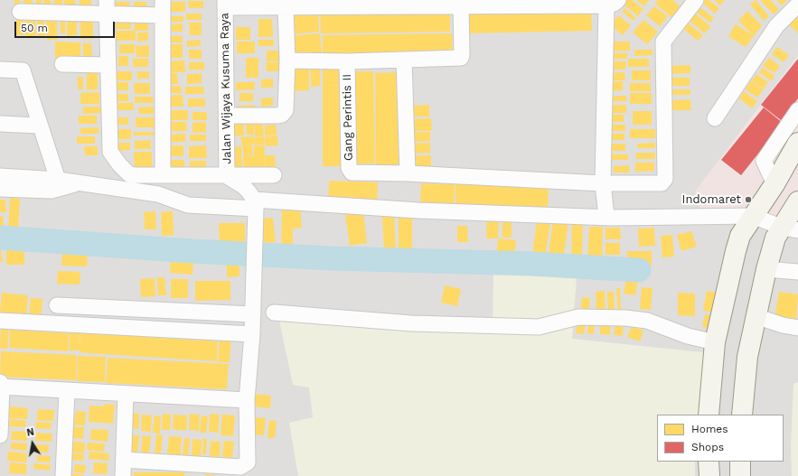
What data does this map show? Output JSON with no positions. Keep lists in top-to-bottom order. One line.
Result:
{"streets":{"street":["Jalan Wijaya Kusuma Raya","Gang Perintis II"]},"places":["Indomaret"],"legend":["Homes","Shops"],"scale_bar":"50 m","north":"top"}
